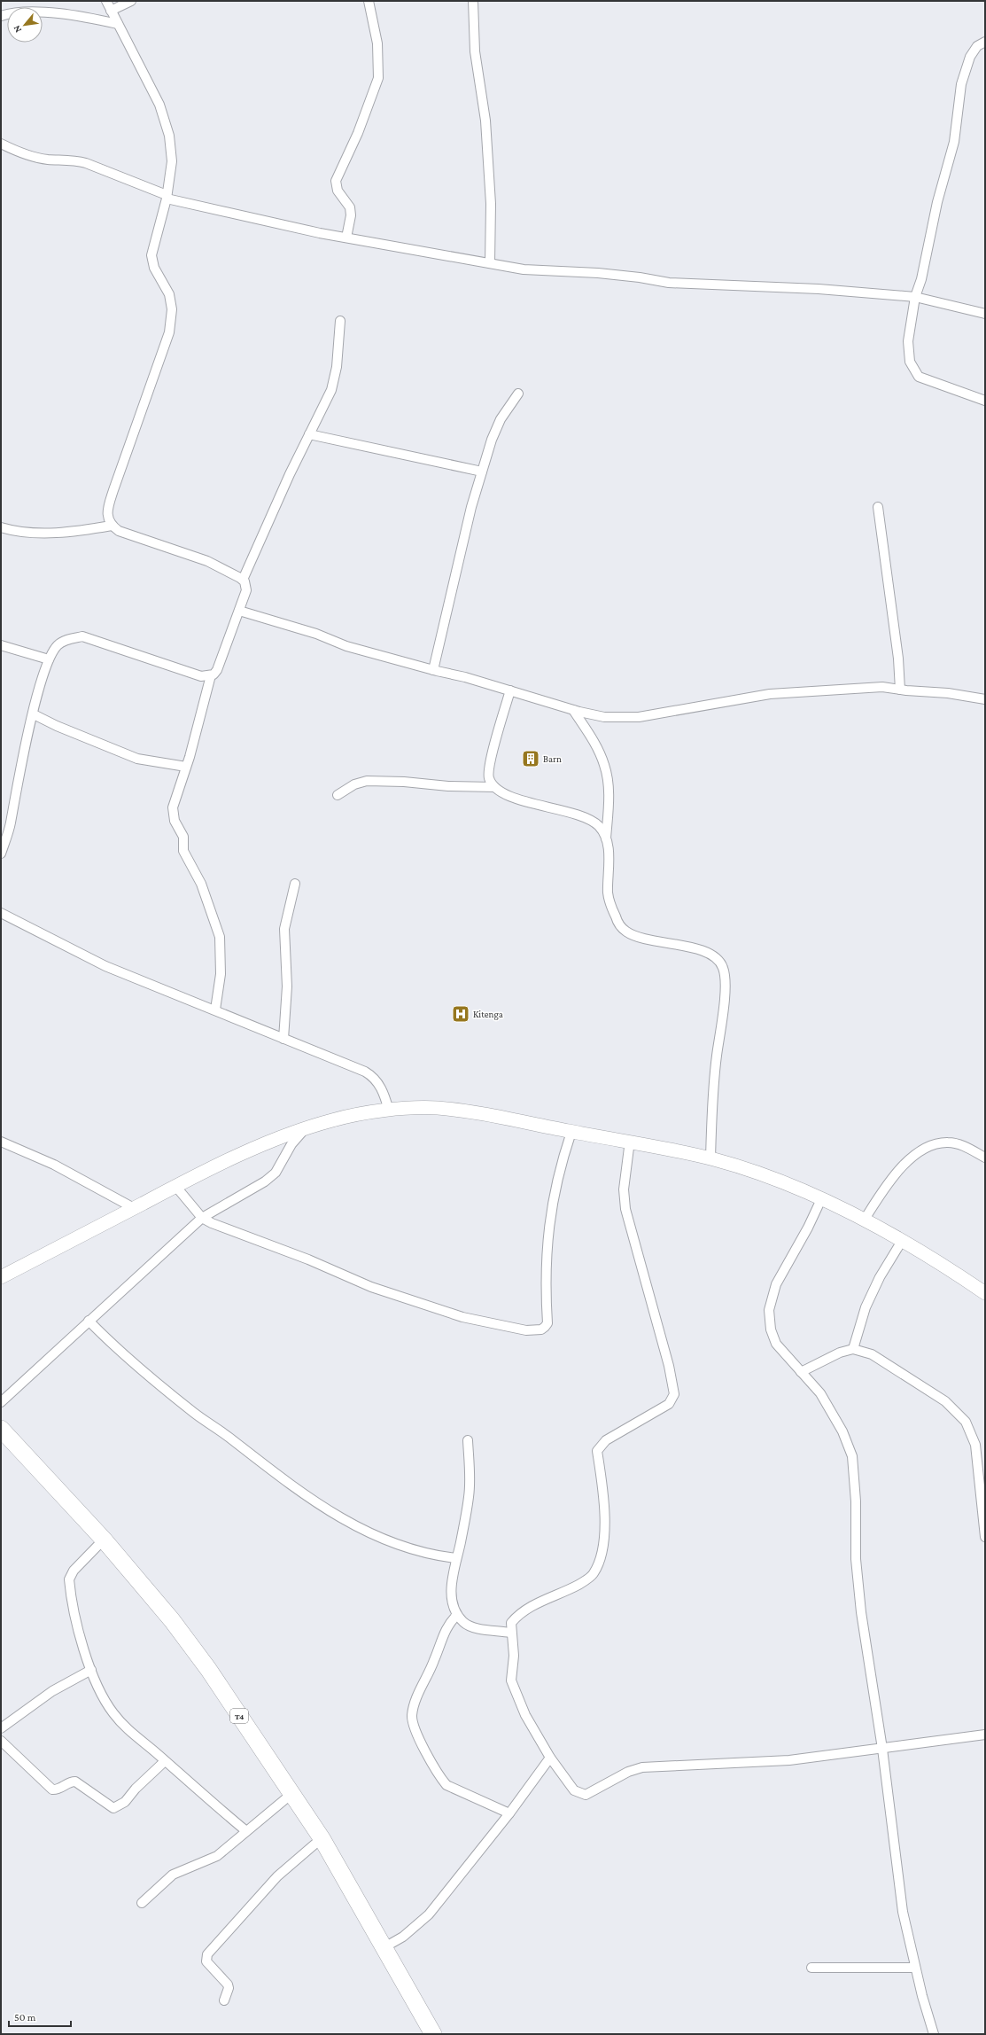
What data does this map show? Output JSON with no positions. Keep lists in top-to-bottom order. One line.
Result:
{"streets":{"highway":["T4"]},"places":{"building":["Barn"],"hospital":["Kitenga"]},"scale_bar":"50 m","north":"bottom left"}
